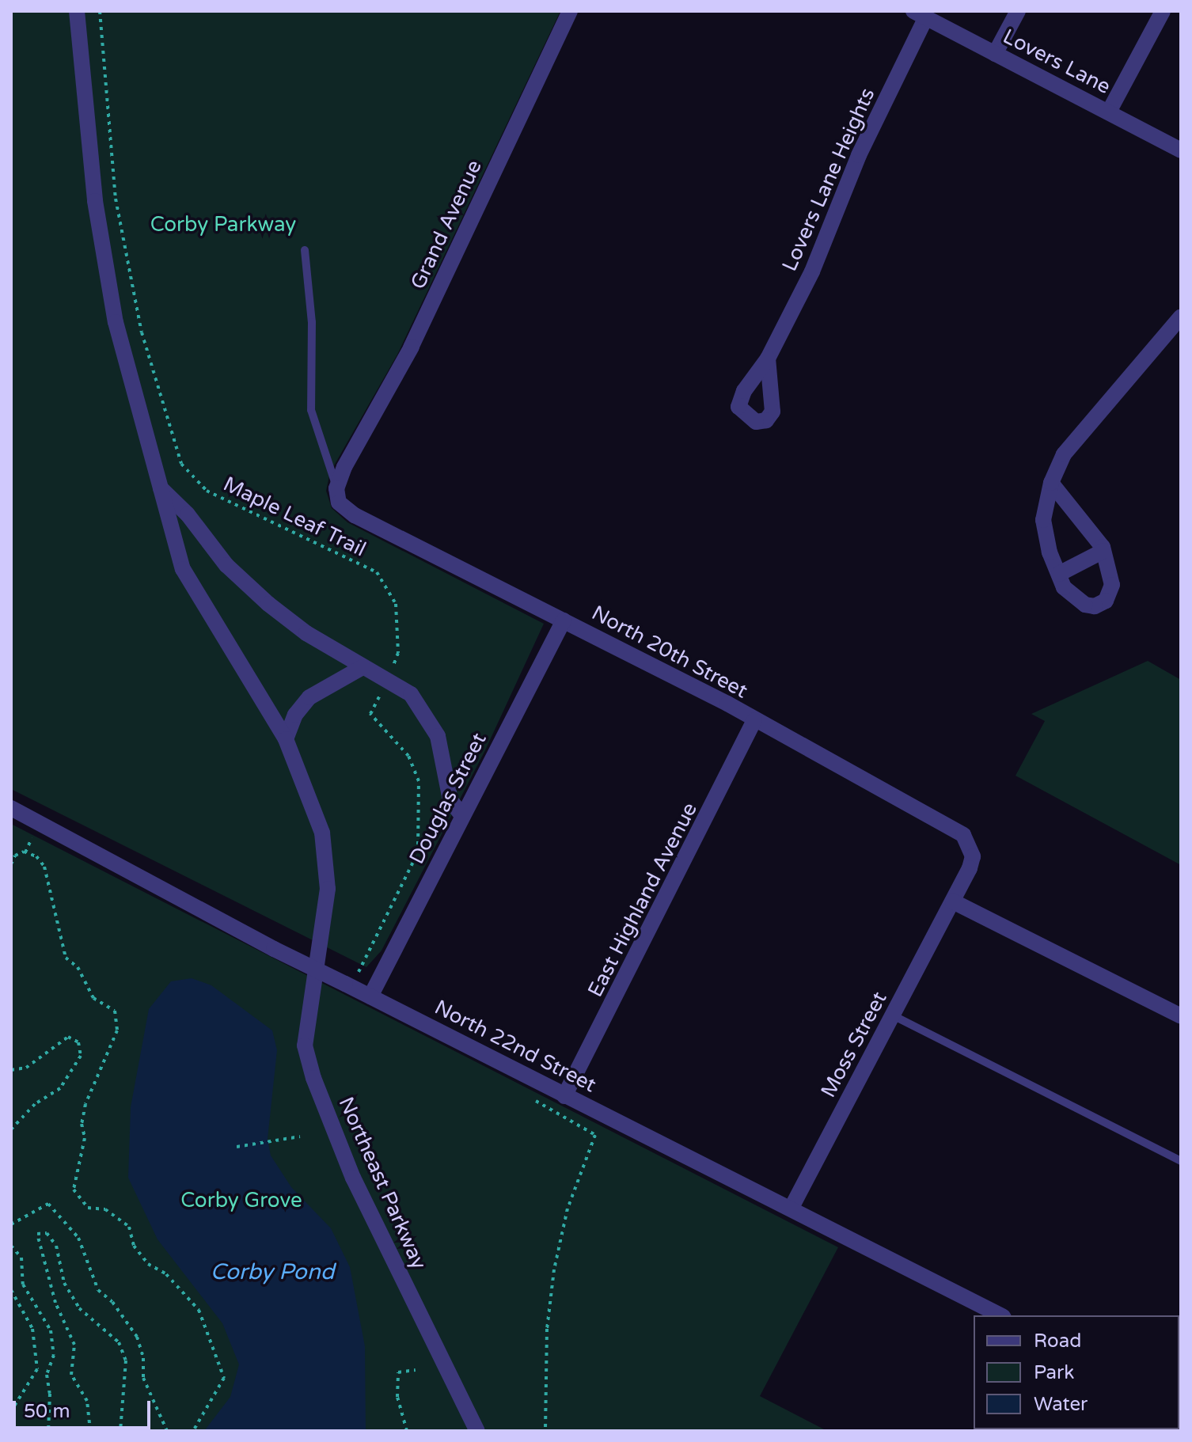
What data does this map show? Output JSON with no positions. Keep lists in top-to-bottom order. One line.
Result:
{"streets":{"street":["Lovers Lane","Lovers Lane Heights","Grand Avenue","North 20th Street","Douglas Street","East Highland Avenue","Moss Street","North 22nd Street","Northeast Parkway"],"path":["Maple Leaf Trail"]},"crossings":[["Lovers Lane","Lovers Lane Heights"],["Grand Avenue","North 20th Street"],["Maple Leaf Trail","North 22nd Street"],["North 20th Street","Douglas Street"],["North 20th Street","East Highland Avenue"],["North 20th Street","Moss Street"],["Douglas Street","North 22nd Street"],["East Highland Avenue","North 22nd Street"],["Moss Street","North 22nd Street"]],"water":["Corby Pond"],"parks":["Corby Parkway","Corby Grove"],"legend":["Road","Park","Water"],"scale_bar":"50 m"}
